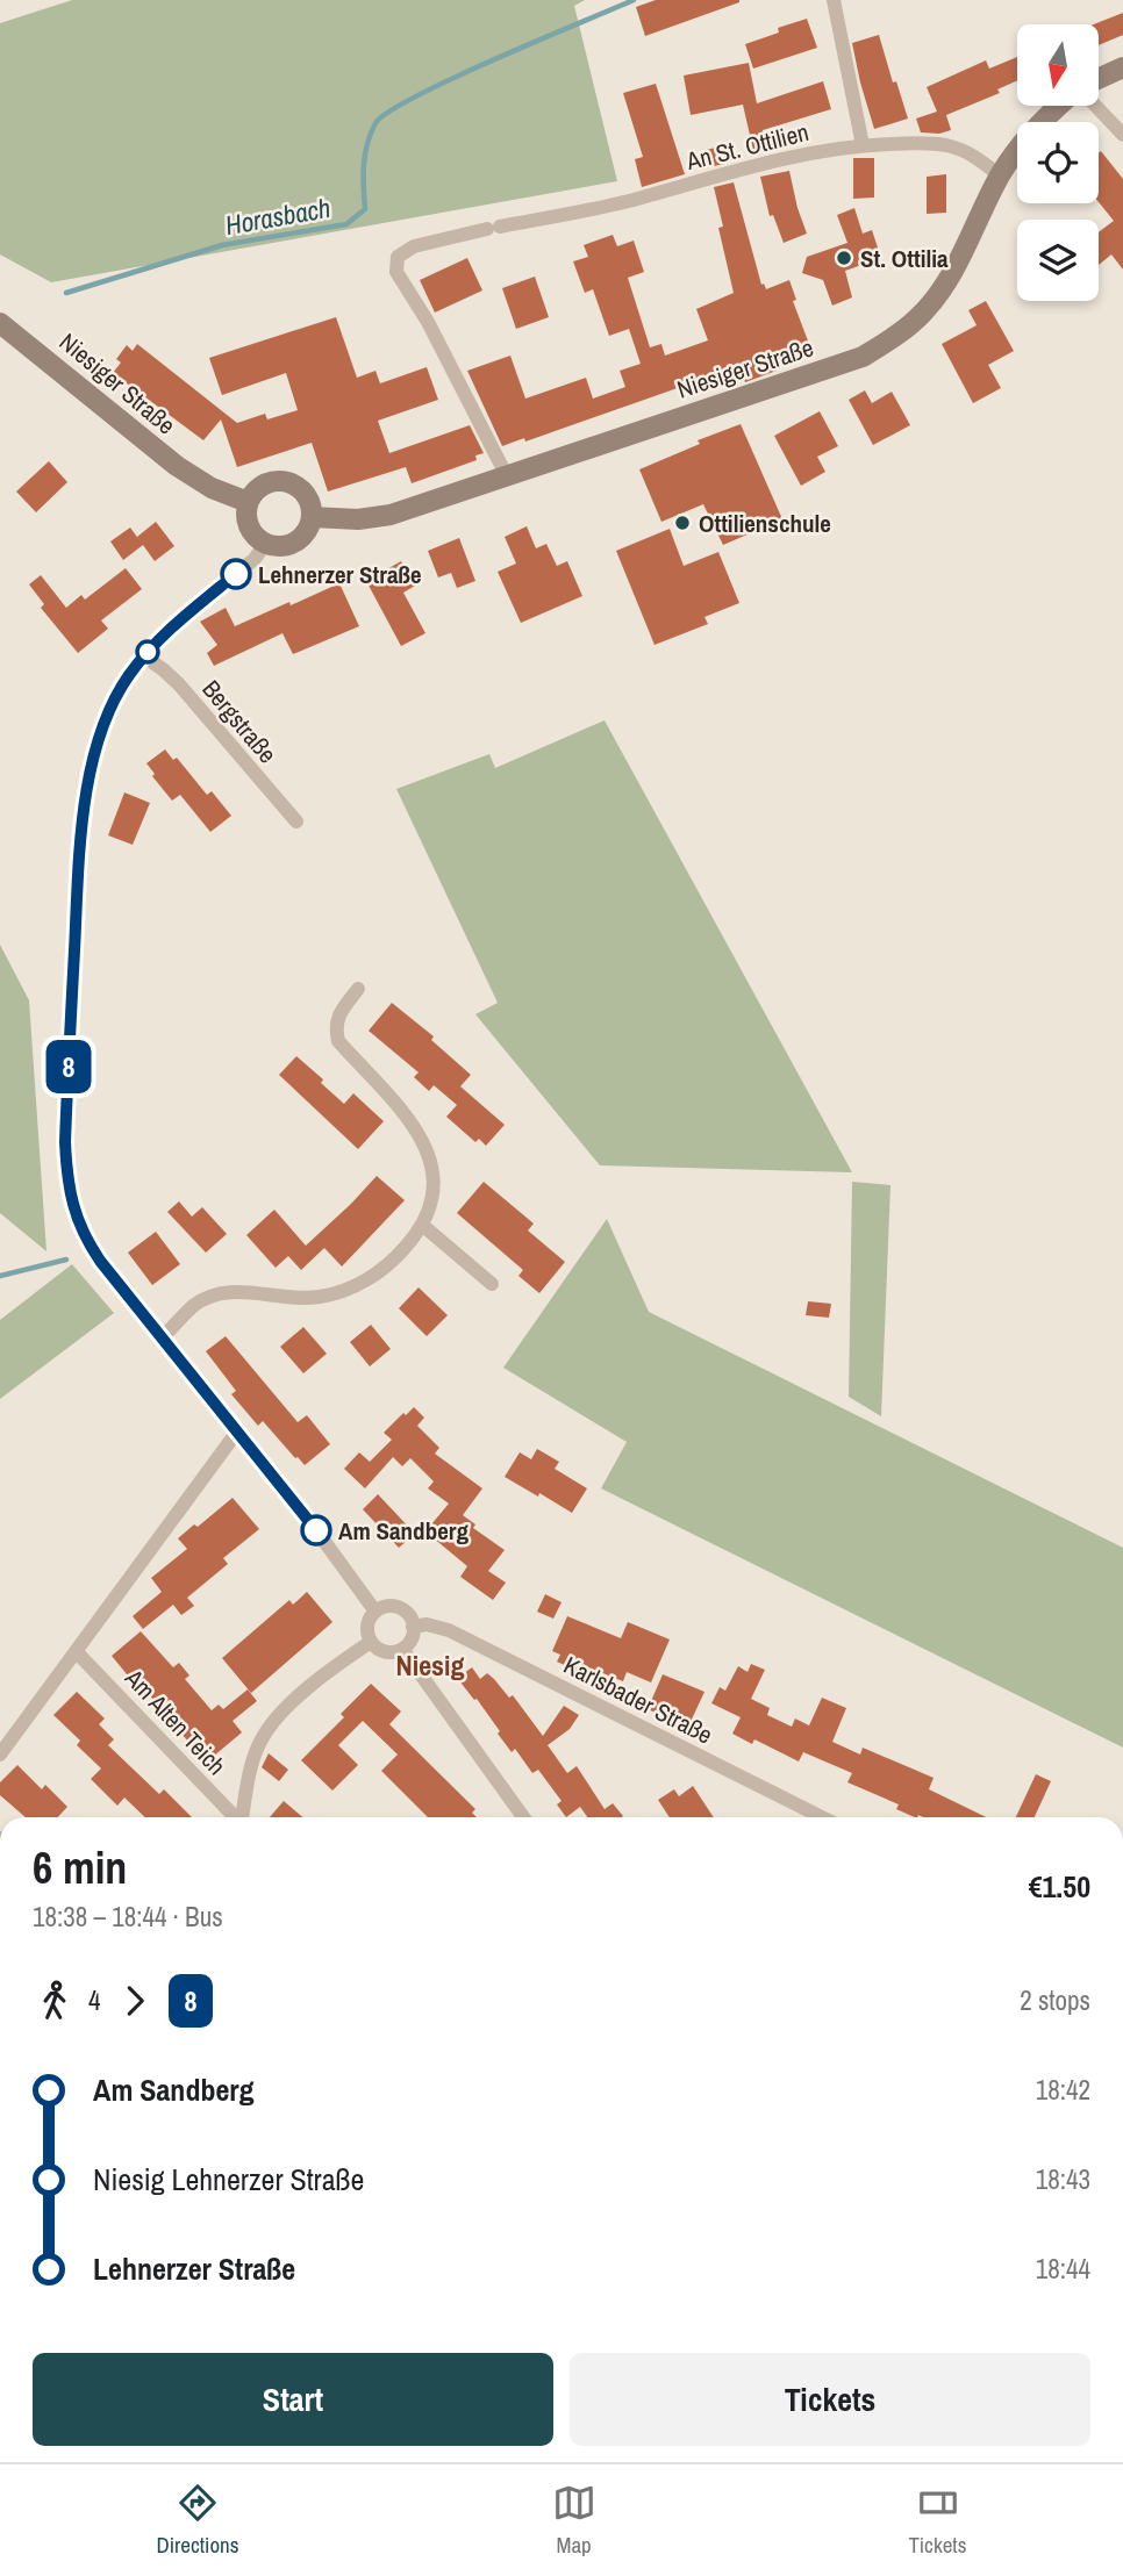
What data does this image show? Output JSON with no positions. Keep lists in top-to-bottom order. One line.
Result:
{"streets":{"main road":["Niesiger Straße"],"street":["An St. Ottilien","Bergstraße","Karlsbader Straße","Am Alten Teich"]},"crossings":[["An St. Ottilien","Niesiger Straße"]],"districts":["Niesig"],"water":["Horasbach"],"places":["St. Ottilia","Ottilienschule","Lehnerzer Straße","Am Sandberg"],"lines":["bus line 8"],"north":"bottom","page":{"on_map":"8","heading":["6 min","18:38 – 18:44 · Bus","€1.50"],"legs":["4","8","2 stops"],"list":[{"name":"Am Sandberg","value":"18:42"},{"name":"Niesig Lehnerzer Straße","value":"18:43"},{"name":"Lehnerzer Straße","value":"18:44"}],"buttons":["Start","Tickets"],"tabs":["Directions","Map","Tickets"]}}
